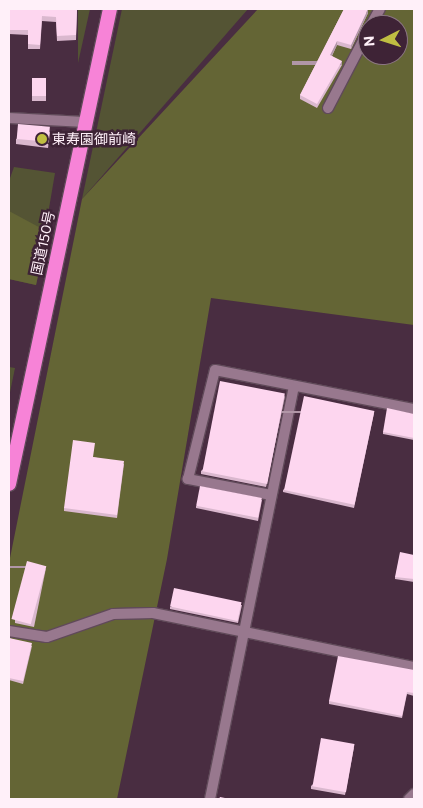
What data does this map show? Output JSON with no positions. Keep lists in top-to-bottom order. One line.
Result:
{"streets":{"highway":["国道150号"]},"places":["東寿園御前崎"],"north":"left"}
